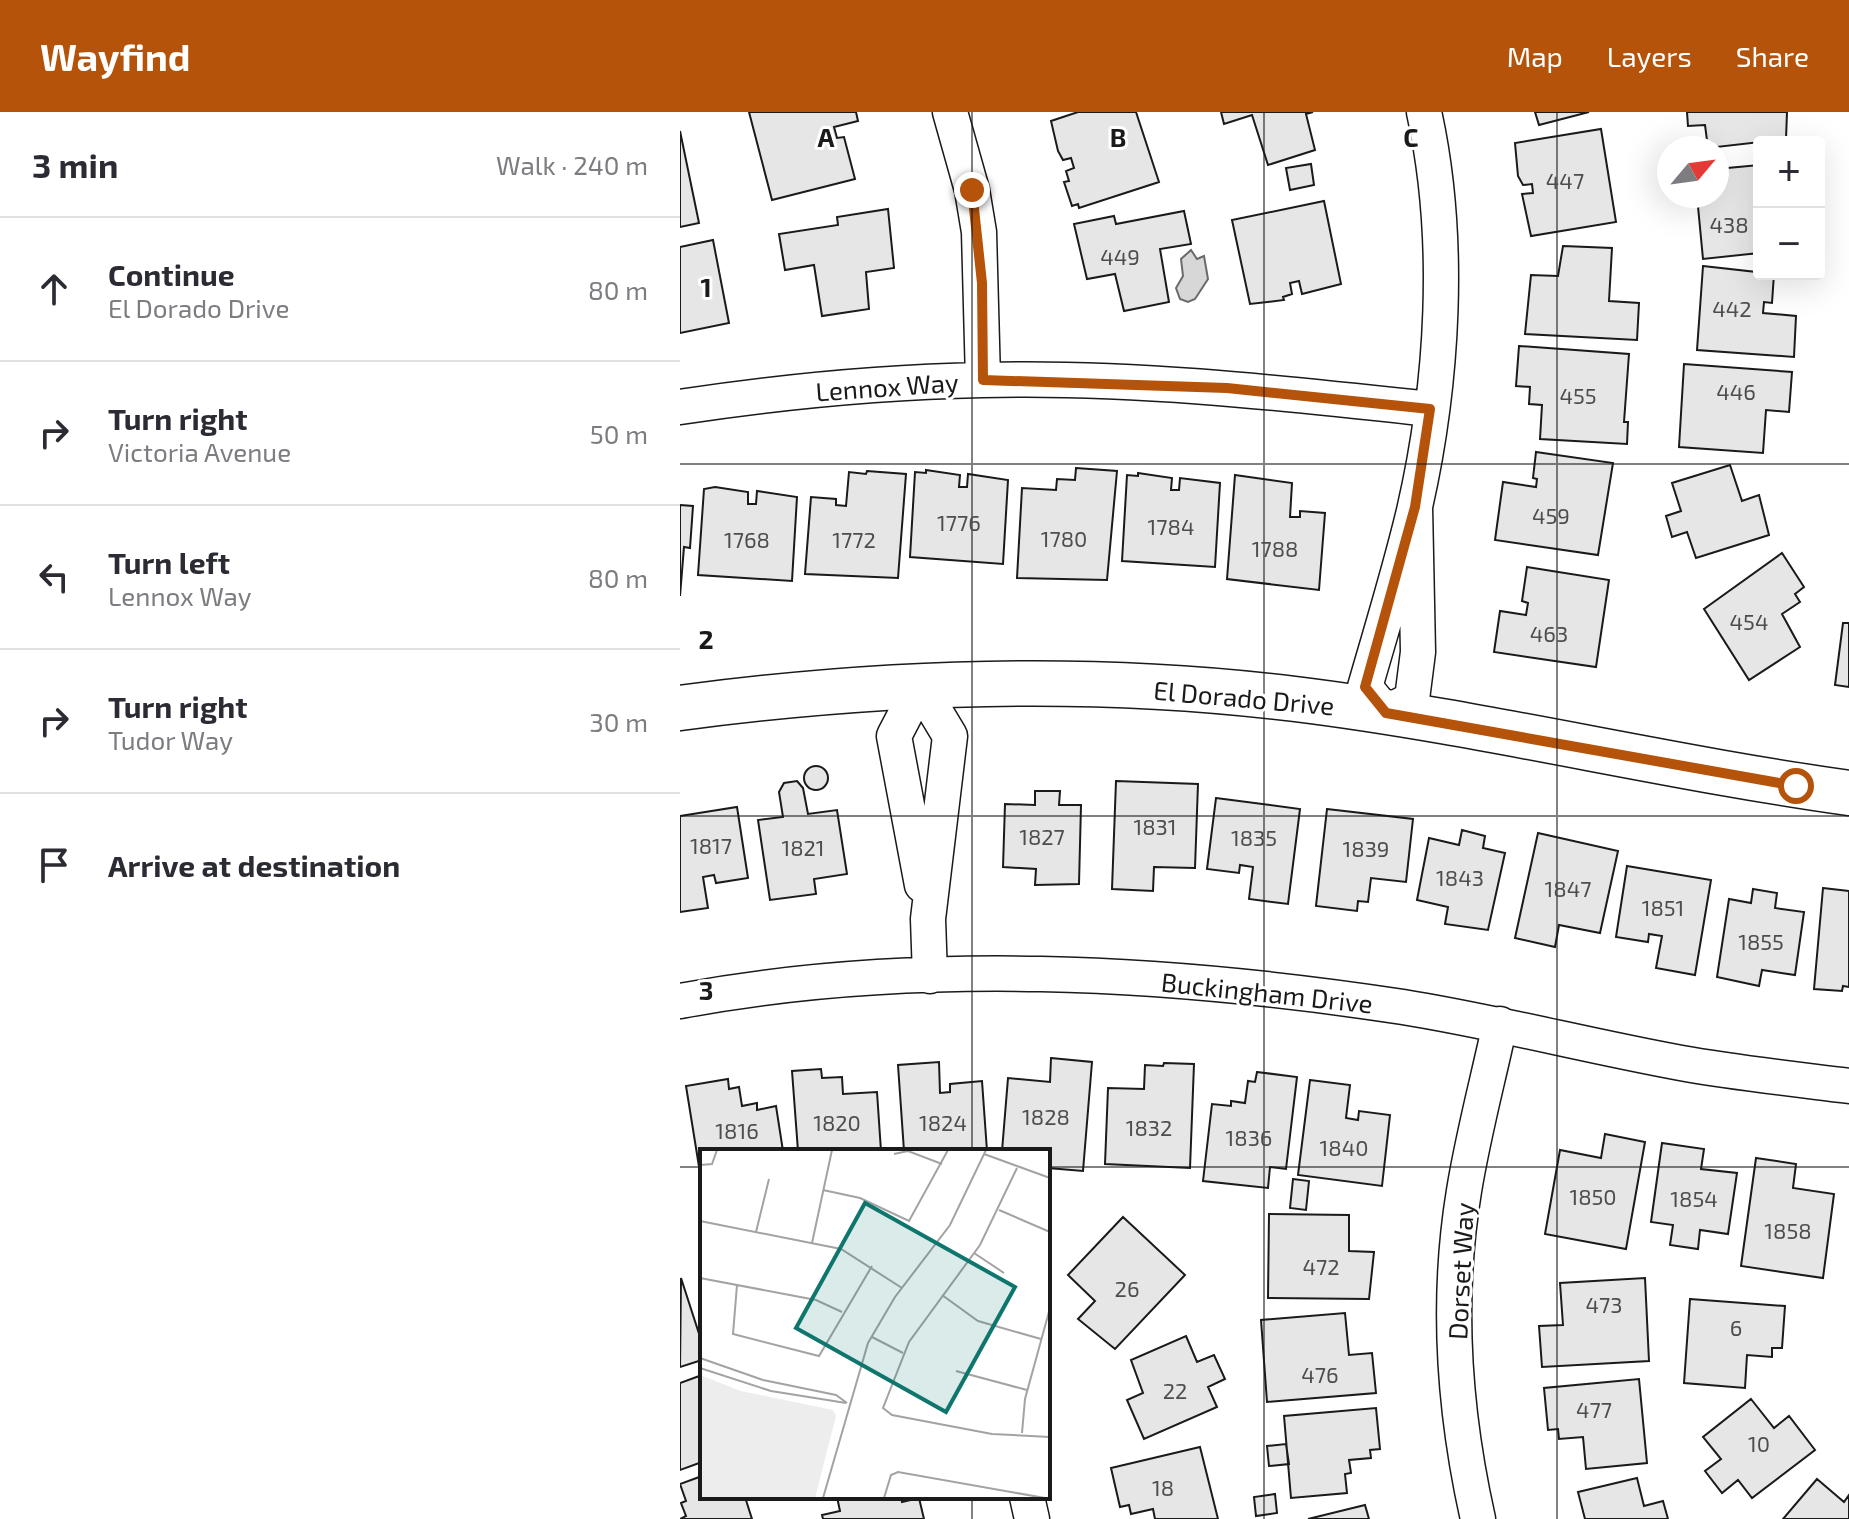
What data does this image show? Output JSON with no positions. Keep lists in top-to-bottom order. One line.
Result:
{"streets":{"street":["Lennox Way","El Dorado Drive","Buckingham Drive","Dorset Way"]},"crossings":[["Buckingham Drive","Dorset Way"]],"house_numbers":["447","438","449","442","446","455","459","1776","1784","1780","1768","1772","1788","454","463","1831","1827","1835","1817","1821","1839","1843","1847","1851","1855","1828","1820","1824","1832","1816","1836","1840","1850","1854","1858","472","26","473","6","476","22","477","10","18"],"north":"top right","page":{"header":"Wayfind","nav":["Map","Layers","Share"],"heading":["3 min","Walk · 240 m"],"map_buttons":["+","−"],"list":[["Continue","El Dorado Drive","80 m"],["Turn right","Victoria Avenue","50 m"],["Turn left","Lennox Way","80 m"],["Turn right","Tudor Way","30 m"],"Arrive at destination"]},"grid":{"columns":["A","B","C"],"rows":["1","2","3"]}}
